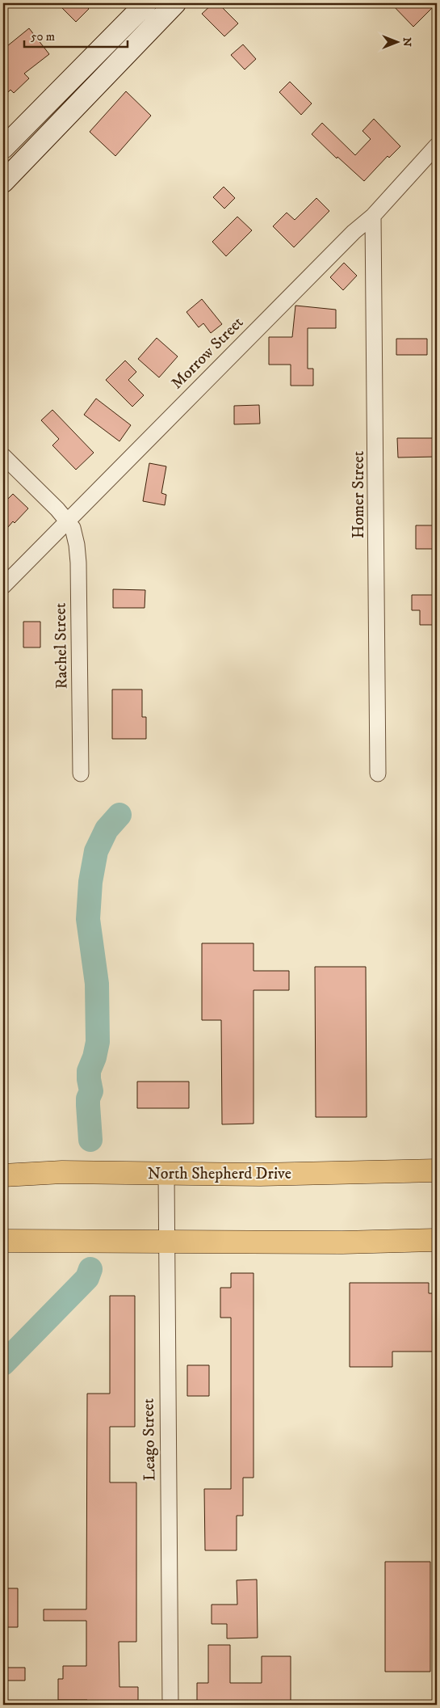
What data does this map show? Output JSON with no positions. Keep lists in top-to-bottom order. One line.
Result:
{"streets":{"main road":["North Shepherd Drive"],"street":["Morrow Street","Homer Street","Rachel Street","Leago Street"]},"crossings":[["Morrow Street","Homer Street"],["Morrow Street","Rachel Street"],["North Shepherd Drive","Leago Street"]],"scale_bar":"50 m","north":"right"}
